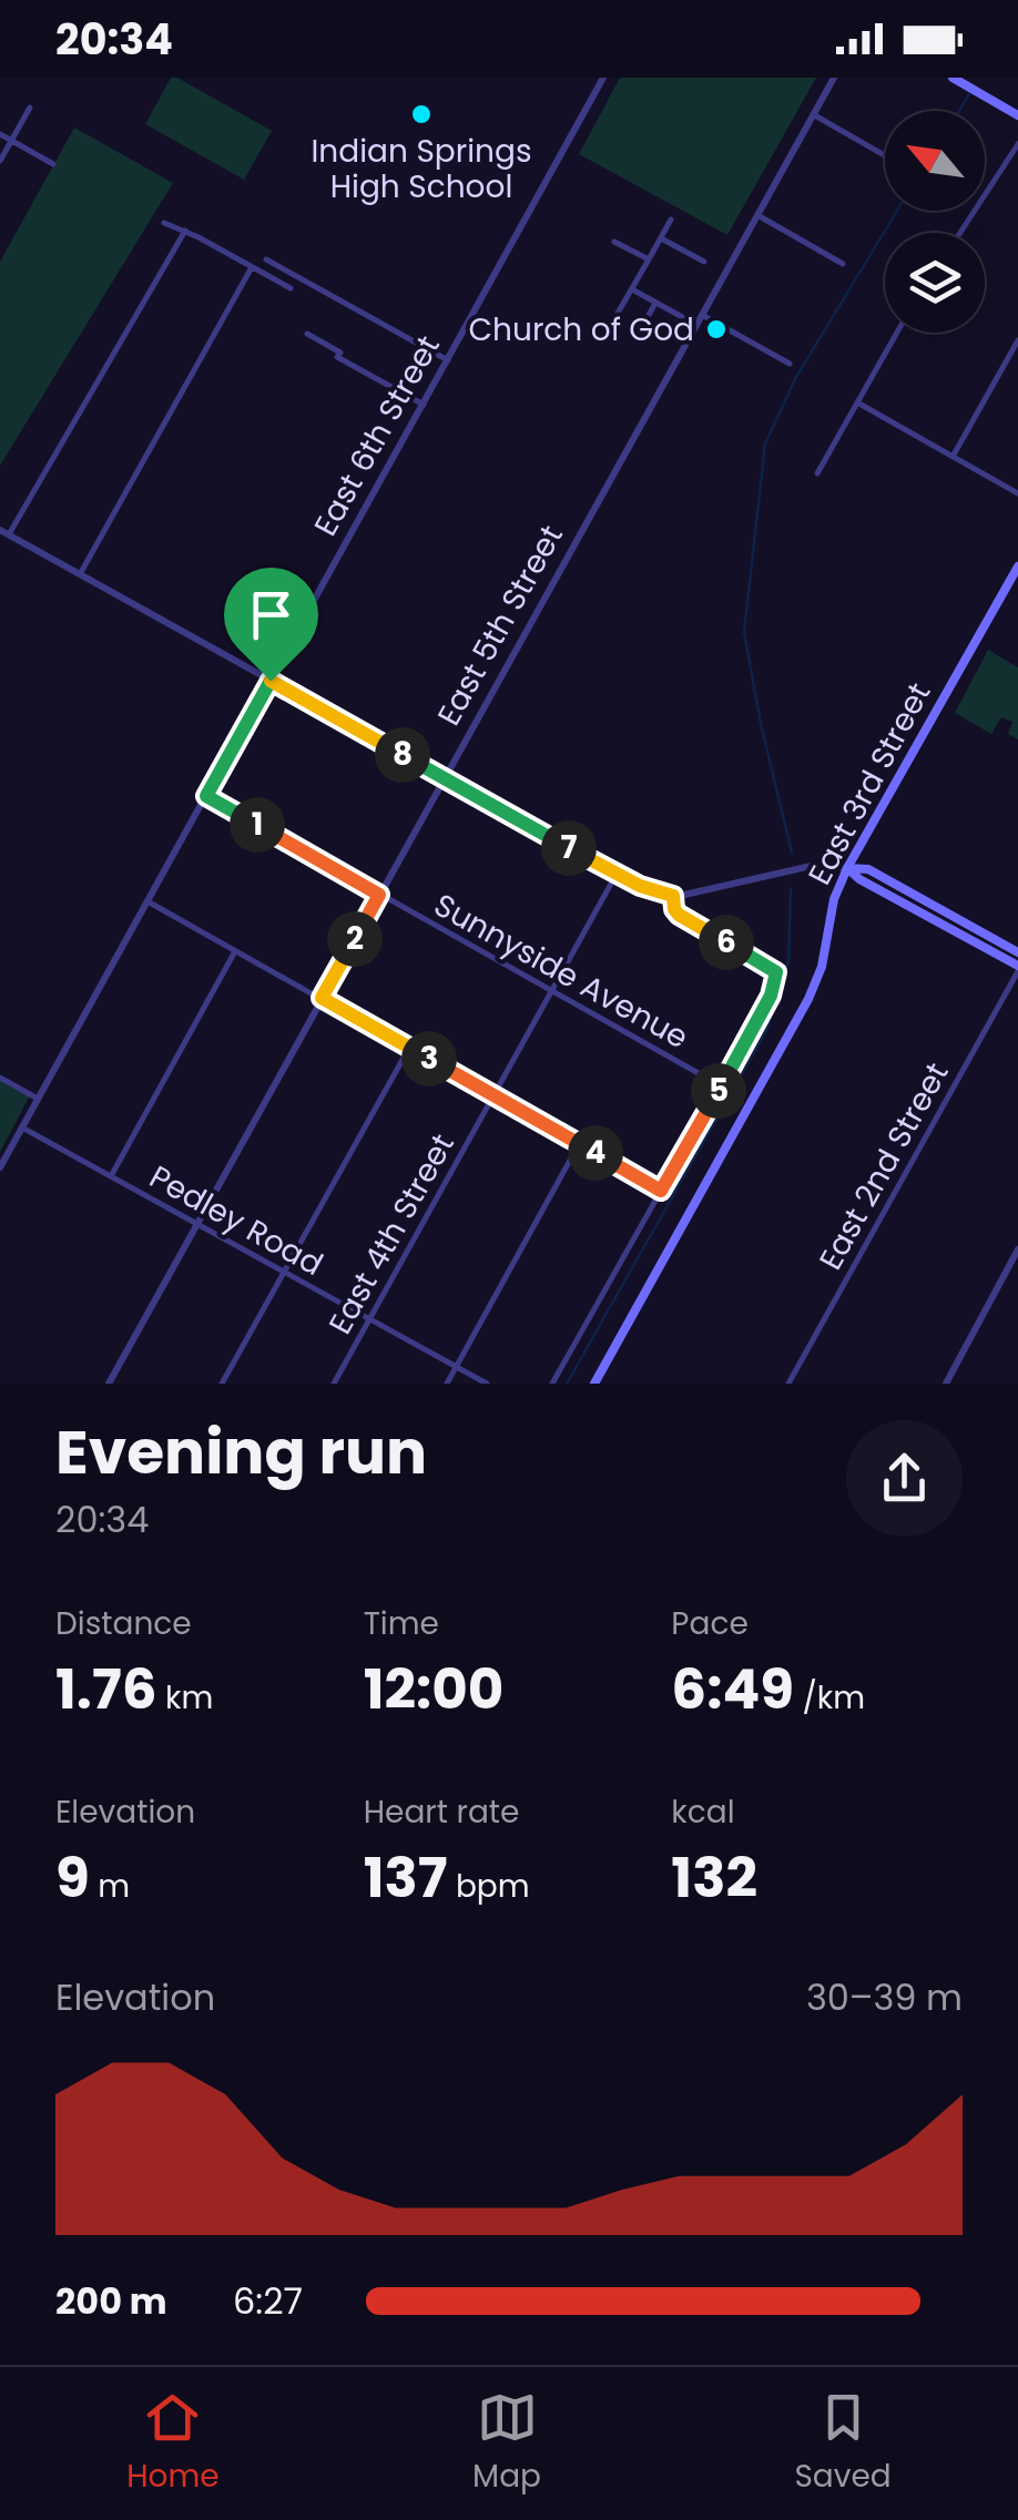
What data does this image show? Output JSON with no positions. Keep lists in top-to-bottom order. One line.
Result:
{"streets":{"main road":["East 3rd Street"],"street":["East 6th Street","East 5th Street","Sunnyside Avenue","East 2nd Street","Pedley Road","East 4th Street"]},"crossings":[["East 6th Street","Sunnyside Avenue"],["East 6th Street","Pedley Road"],["East 5th Street","Sunnyside Avenue"],["East 5th Street","Pedley Road"],["Sunnyside Avenue","East 4th Street"],["Pedley Road","East 4th Street"]],"places":["Indian Springs High School","Church of God"],"north":"top left","page":{"status":"20:34","pins":["8","1","7","2","6","3","5","4"],"heading":["Evening run","20:34"],"stats":[["Distance","1.76 km"],["Time","12:00"],["Pace","6:49 /km"],["Elevation","9 m"],["Heart rate","137 bpm"],["kcal","132"]],"chart":["Elevation","30–39 m"],"list":[{"name":"200 m","note":"6:27"}],"tabs":["Home","Map","Saved"]}}
